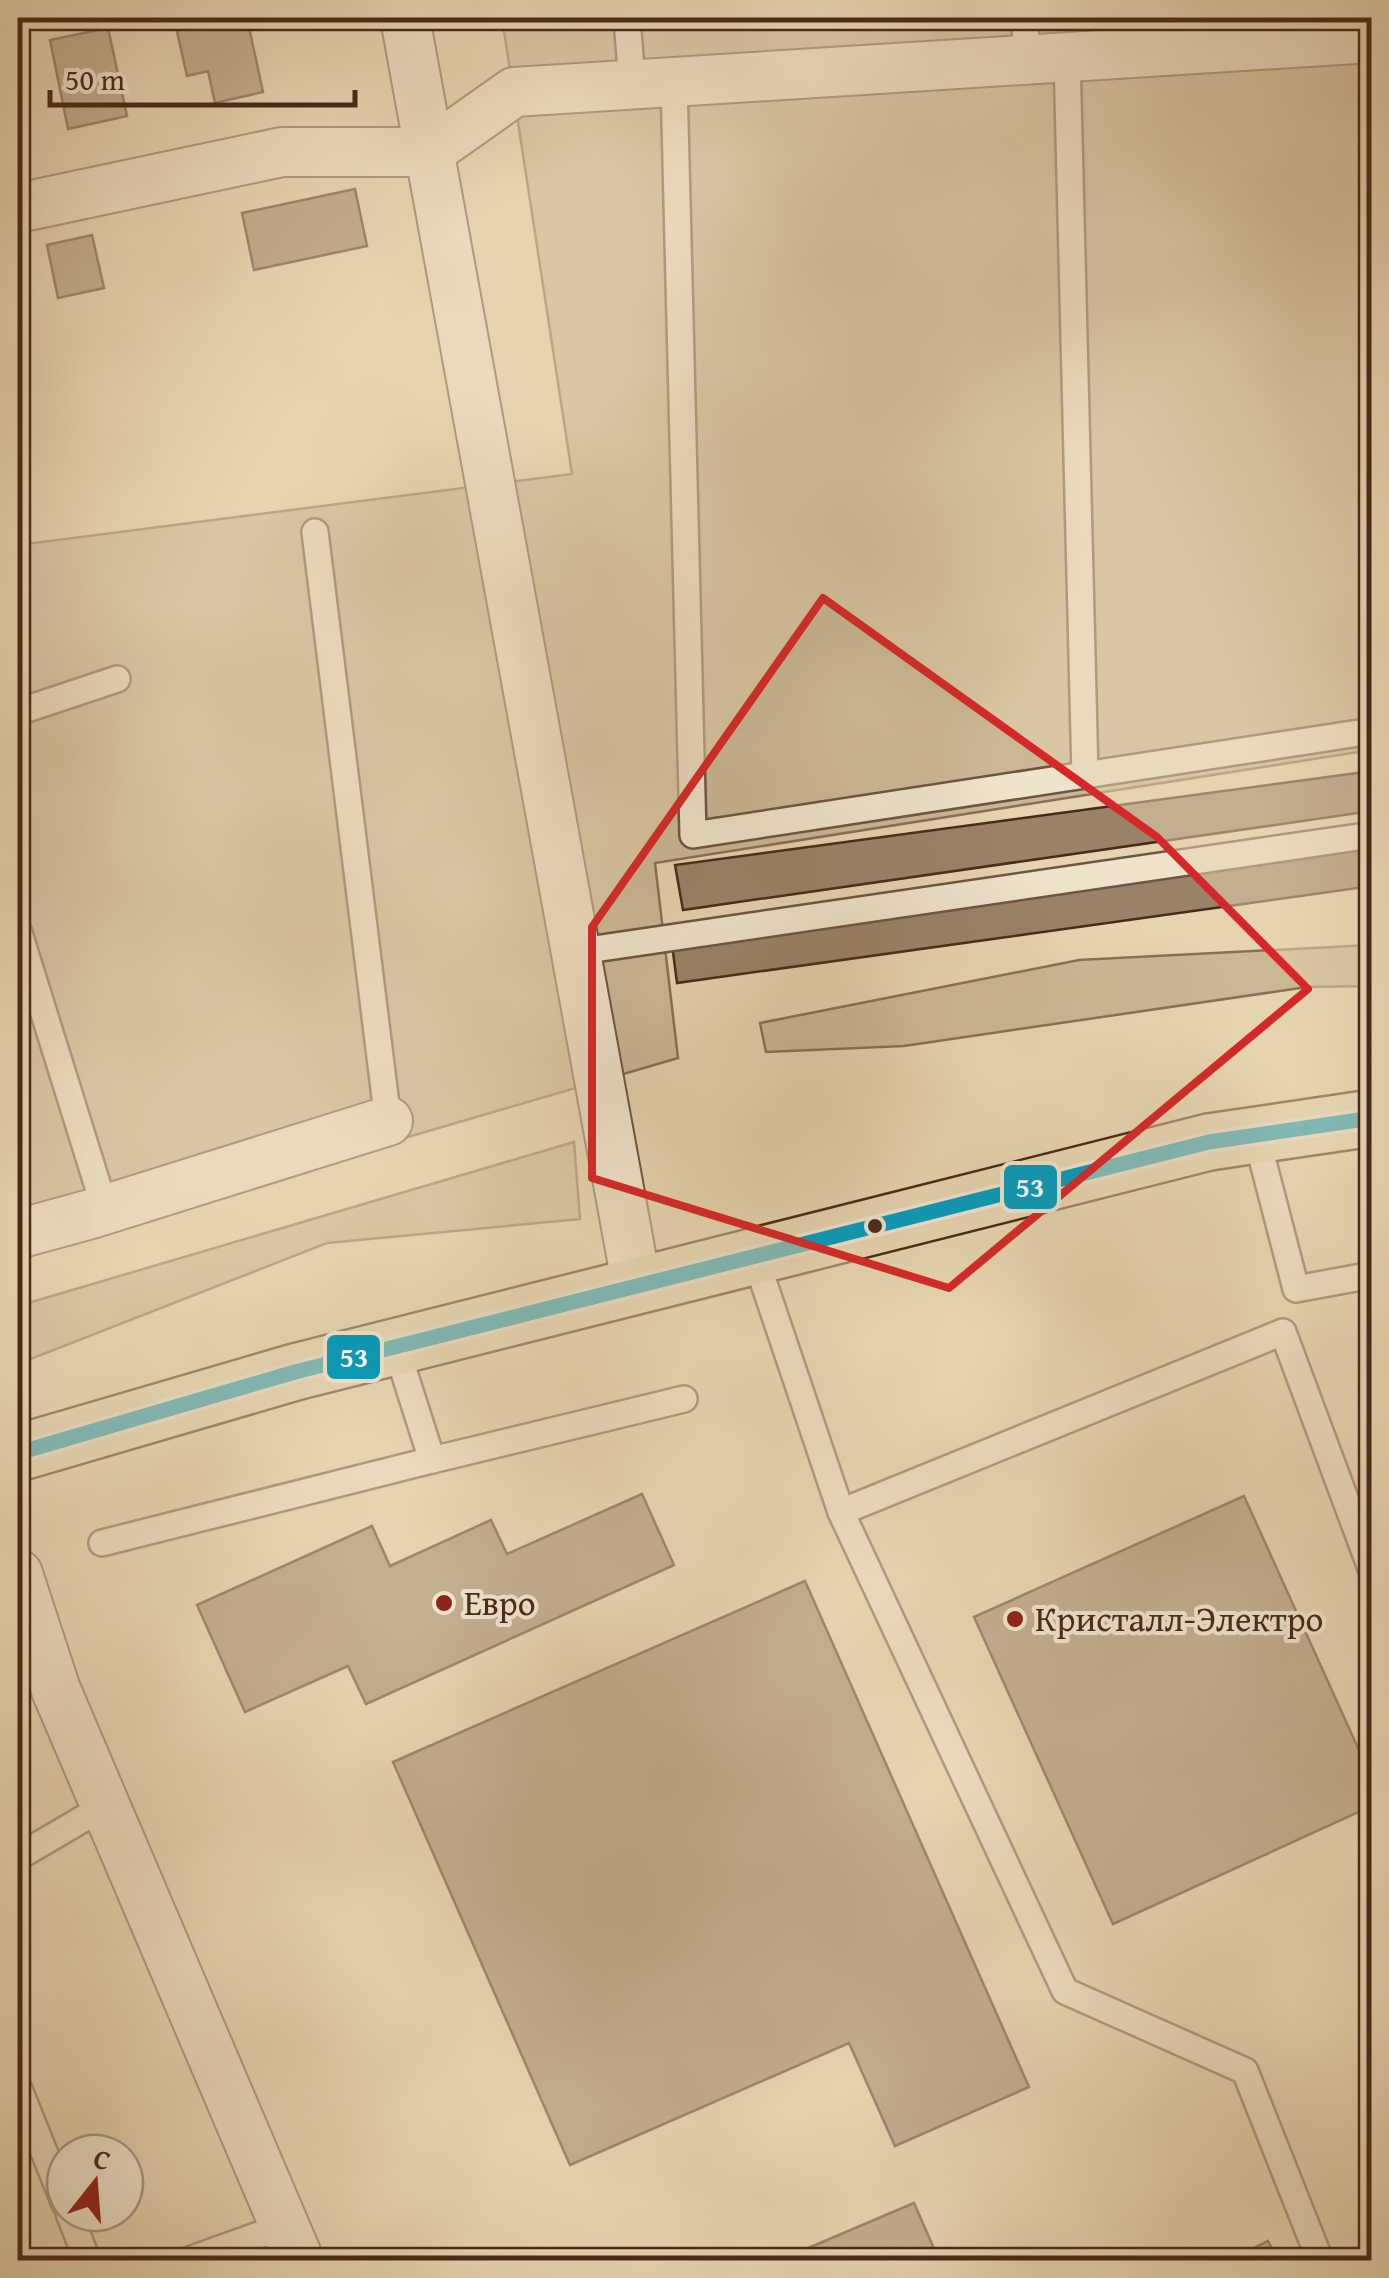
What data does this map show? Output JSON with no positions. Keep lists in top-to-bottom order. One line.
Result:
{"places":["Евро","Кристалл-Электро"],"lines":["transit line 53"],"scale_bar":"50 m","north":"top"}
